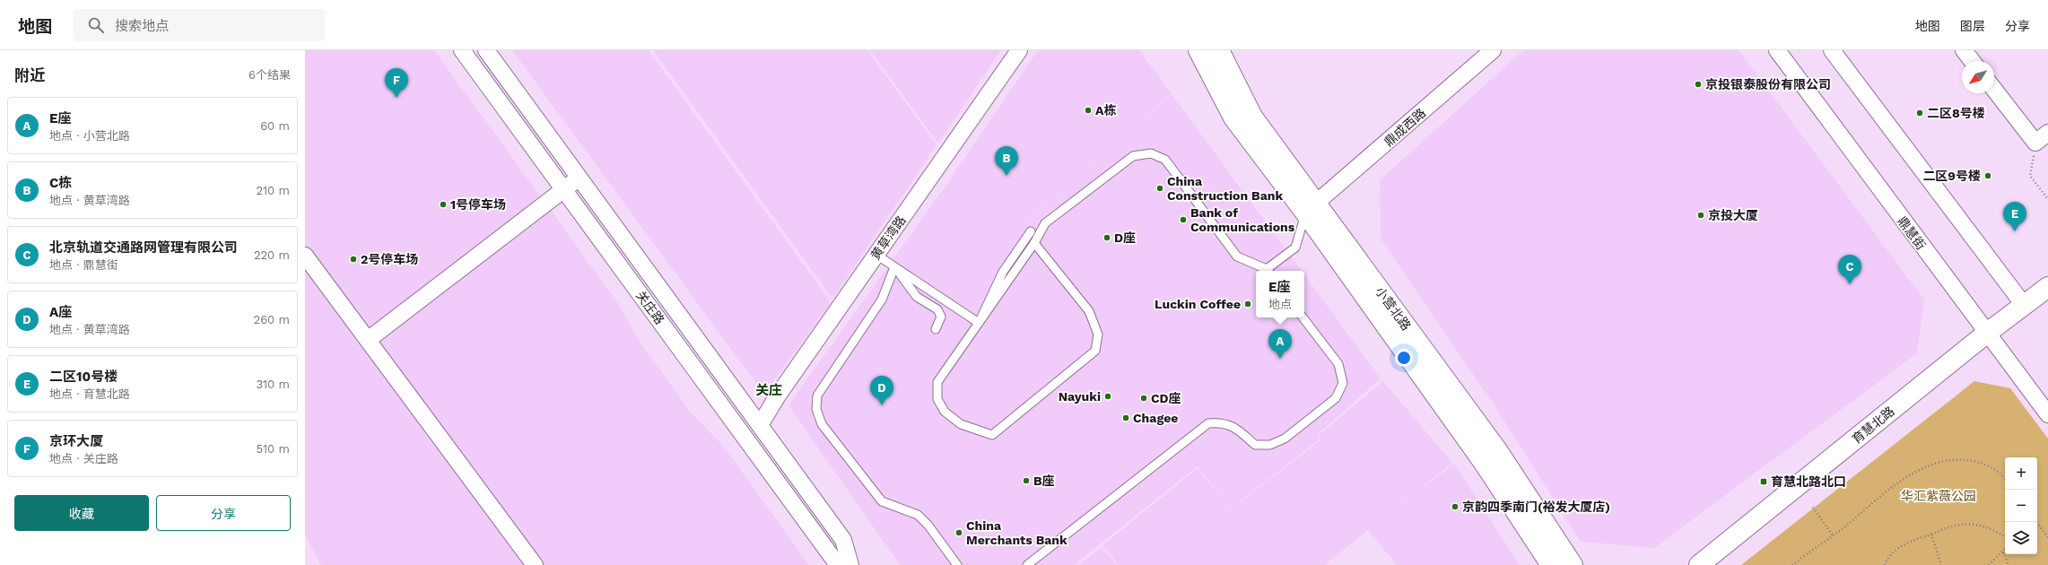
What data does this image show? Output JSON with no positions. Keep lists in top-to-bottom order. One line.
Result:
{"streets":{"street":["鼎成西路","鼎慧街","黄草湾路","关庄路","小营北路","育慧北路"]},"crossings":[["鼎成西路","小营北路"],["鼎慧街","育慧北路"],["黄草湾路","关庄路"]],"districts":["关庄"],"parks":["华汇紫薇公园"],"places":{"other":["京投银泰股份有限公司","A栋","二区8号楼","二区9号楼","China Construction Bank","1号停车场","京投大厦","Bank of Communications","D座","2号停车场","Luckin Coffee","Nayuki","CD座","Chagee","B座","京韵四季南门(裕发大厦店)","China Merchants Bank"],"transit":["育慧北路北口"]},"north":"bottom left","page":{"header":"地图","search":"搜索地点","nav":["地图","图层","分享"],"heading":["附近","6个结果"],"pins":["F","B","E","C","A","D"],"list":[{"mark":"A","name":"E座","note":"地点 · 小营北路","value":"60 m"},{"mark":"B","name":"C栋","note":"地点 · 黄草湾路","value":"210 m"},{"mark":"C","name":"北京轨道交通路网管理有限公司","note":"地点 · 鼎慧街","value":"220 m"},{"mark":"D","name":"A座","note":"地点 · 黄草湾路","value":"260 m"},{"mark":"E","name":"二区10号楼","note":"地点 · 育慧北路","value":"310 m"},{"mark":"F","name":"京环大厦","note":"地点 · 关庄路","value":"510 m"}],"popup":["E座","地点"],"map_buttons":["+","−"],"buttons":["收藏","分享"]}}
